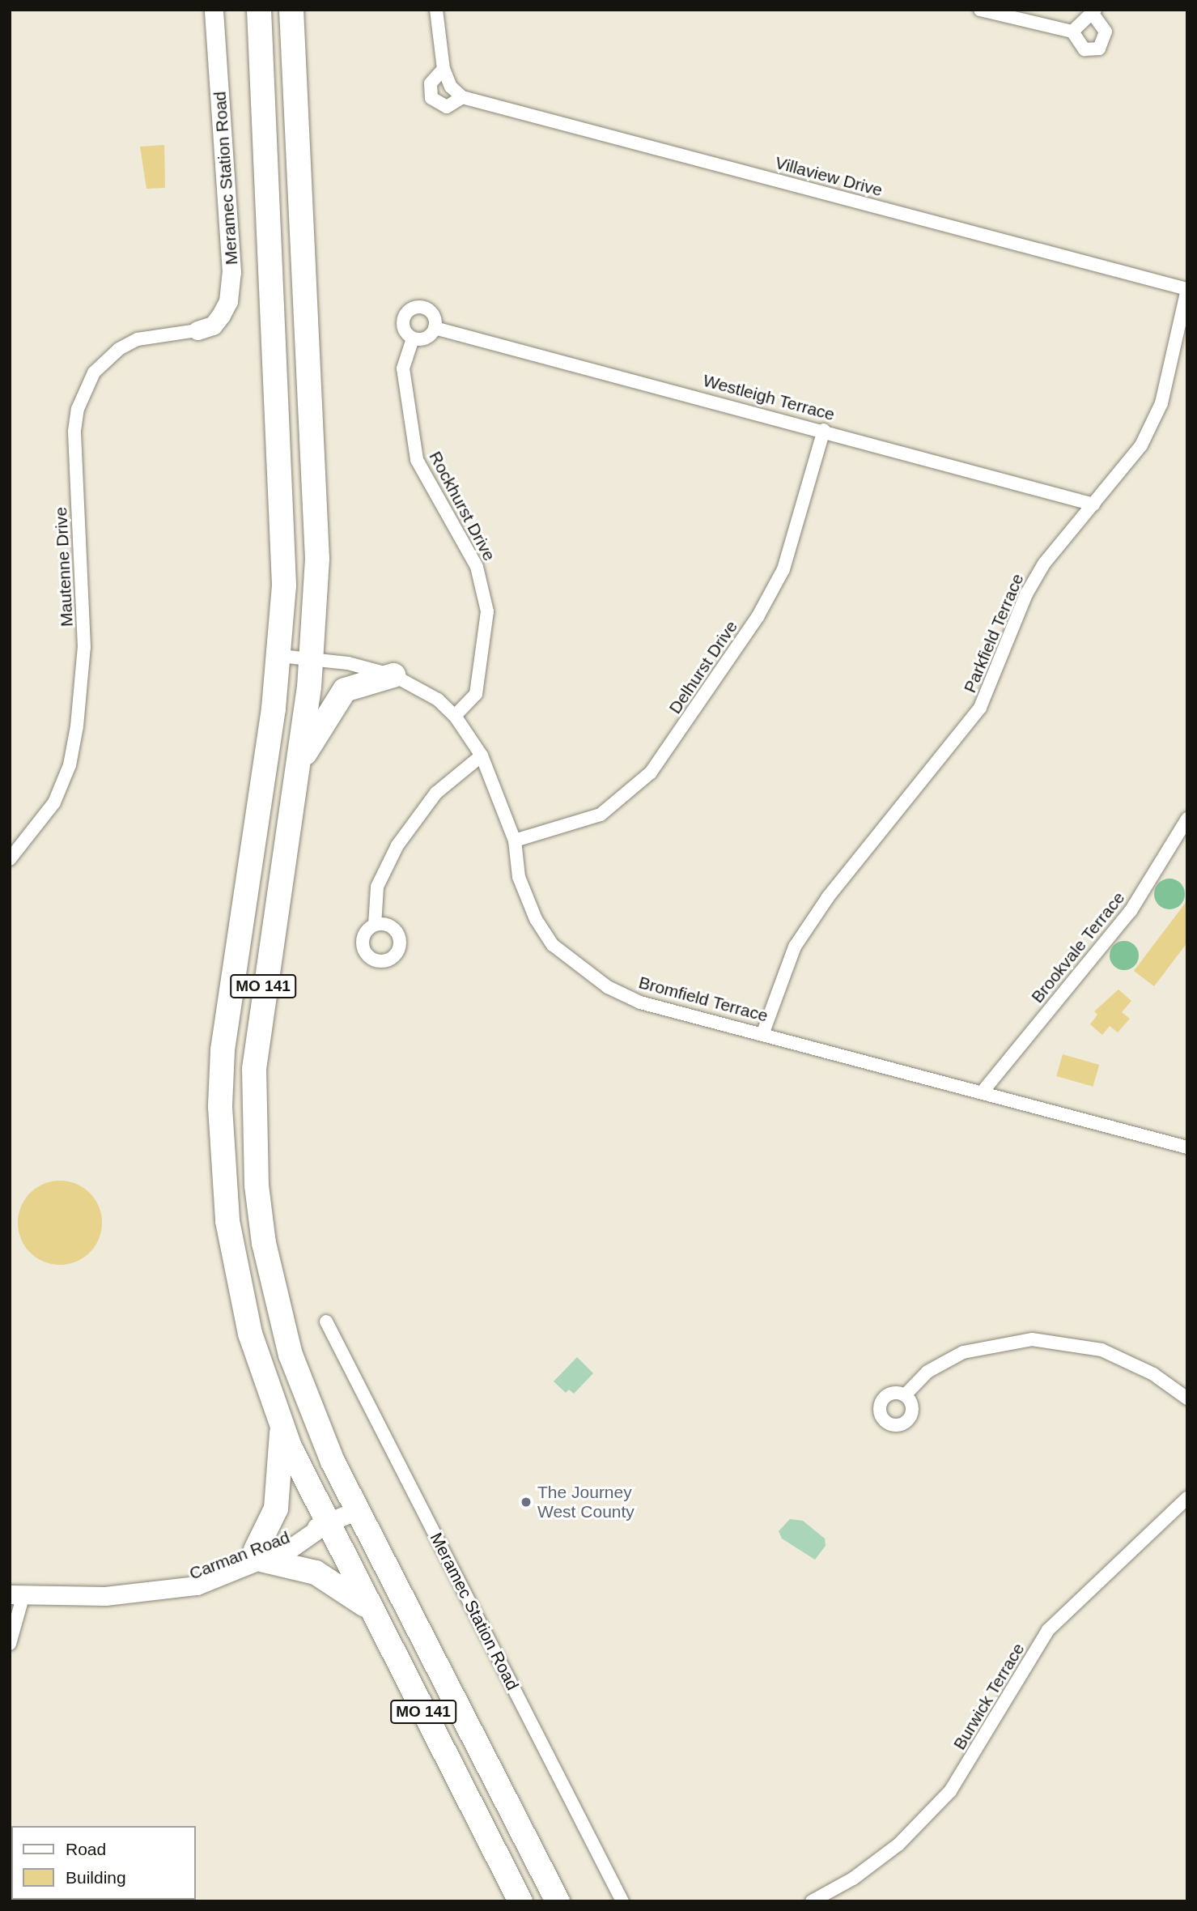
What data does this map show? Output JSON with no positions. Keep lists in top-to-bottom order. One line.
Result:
{"streets":{"highway":["MO 141"],"street":["Villaview Drive","Meramec Station Road","Westleigh Terrace","Rockhurst Drive","Mautenne Drive","Parkfield Terrace","Delhurst Drive","Brookvale Terrace","Bromfield Terrace","Carman Road","Burwick Terrace"]},"crossings":[["Villaview Drive","Parkfield Terrace"],["Meramec Station Road","Mautenne Drive"],["Westleigh Terrace","Rockhurst Drive"],["Westleigh Terrace","Parkfield Terrace"],["Westleigh Terrace","Delhurst Drive"],["Rockhurst Drive","Bromfield Terrace"],["Parkfield Terrace","Bromfield Terrace"],["Delhurst Drive","Bromfield Terrace"],["Brookvale Terrace","Bromfield Terrace"],["MO 141","Bromfield Terrace"],["MO 141","Carman Road"]],"places":["The Journey West County"],"legend":["Road","Building"]}
